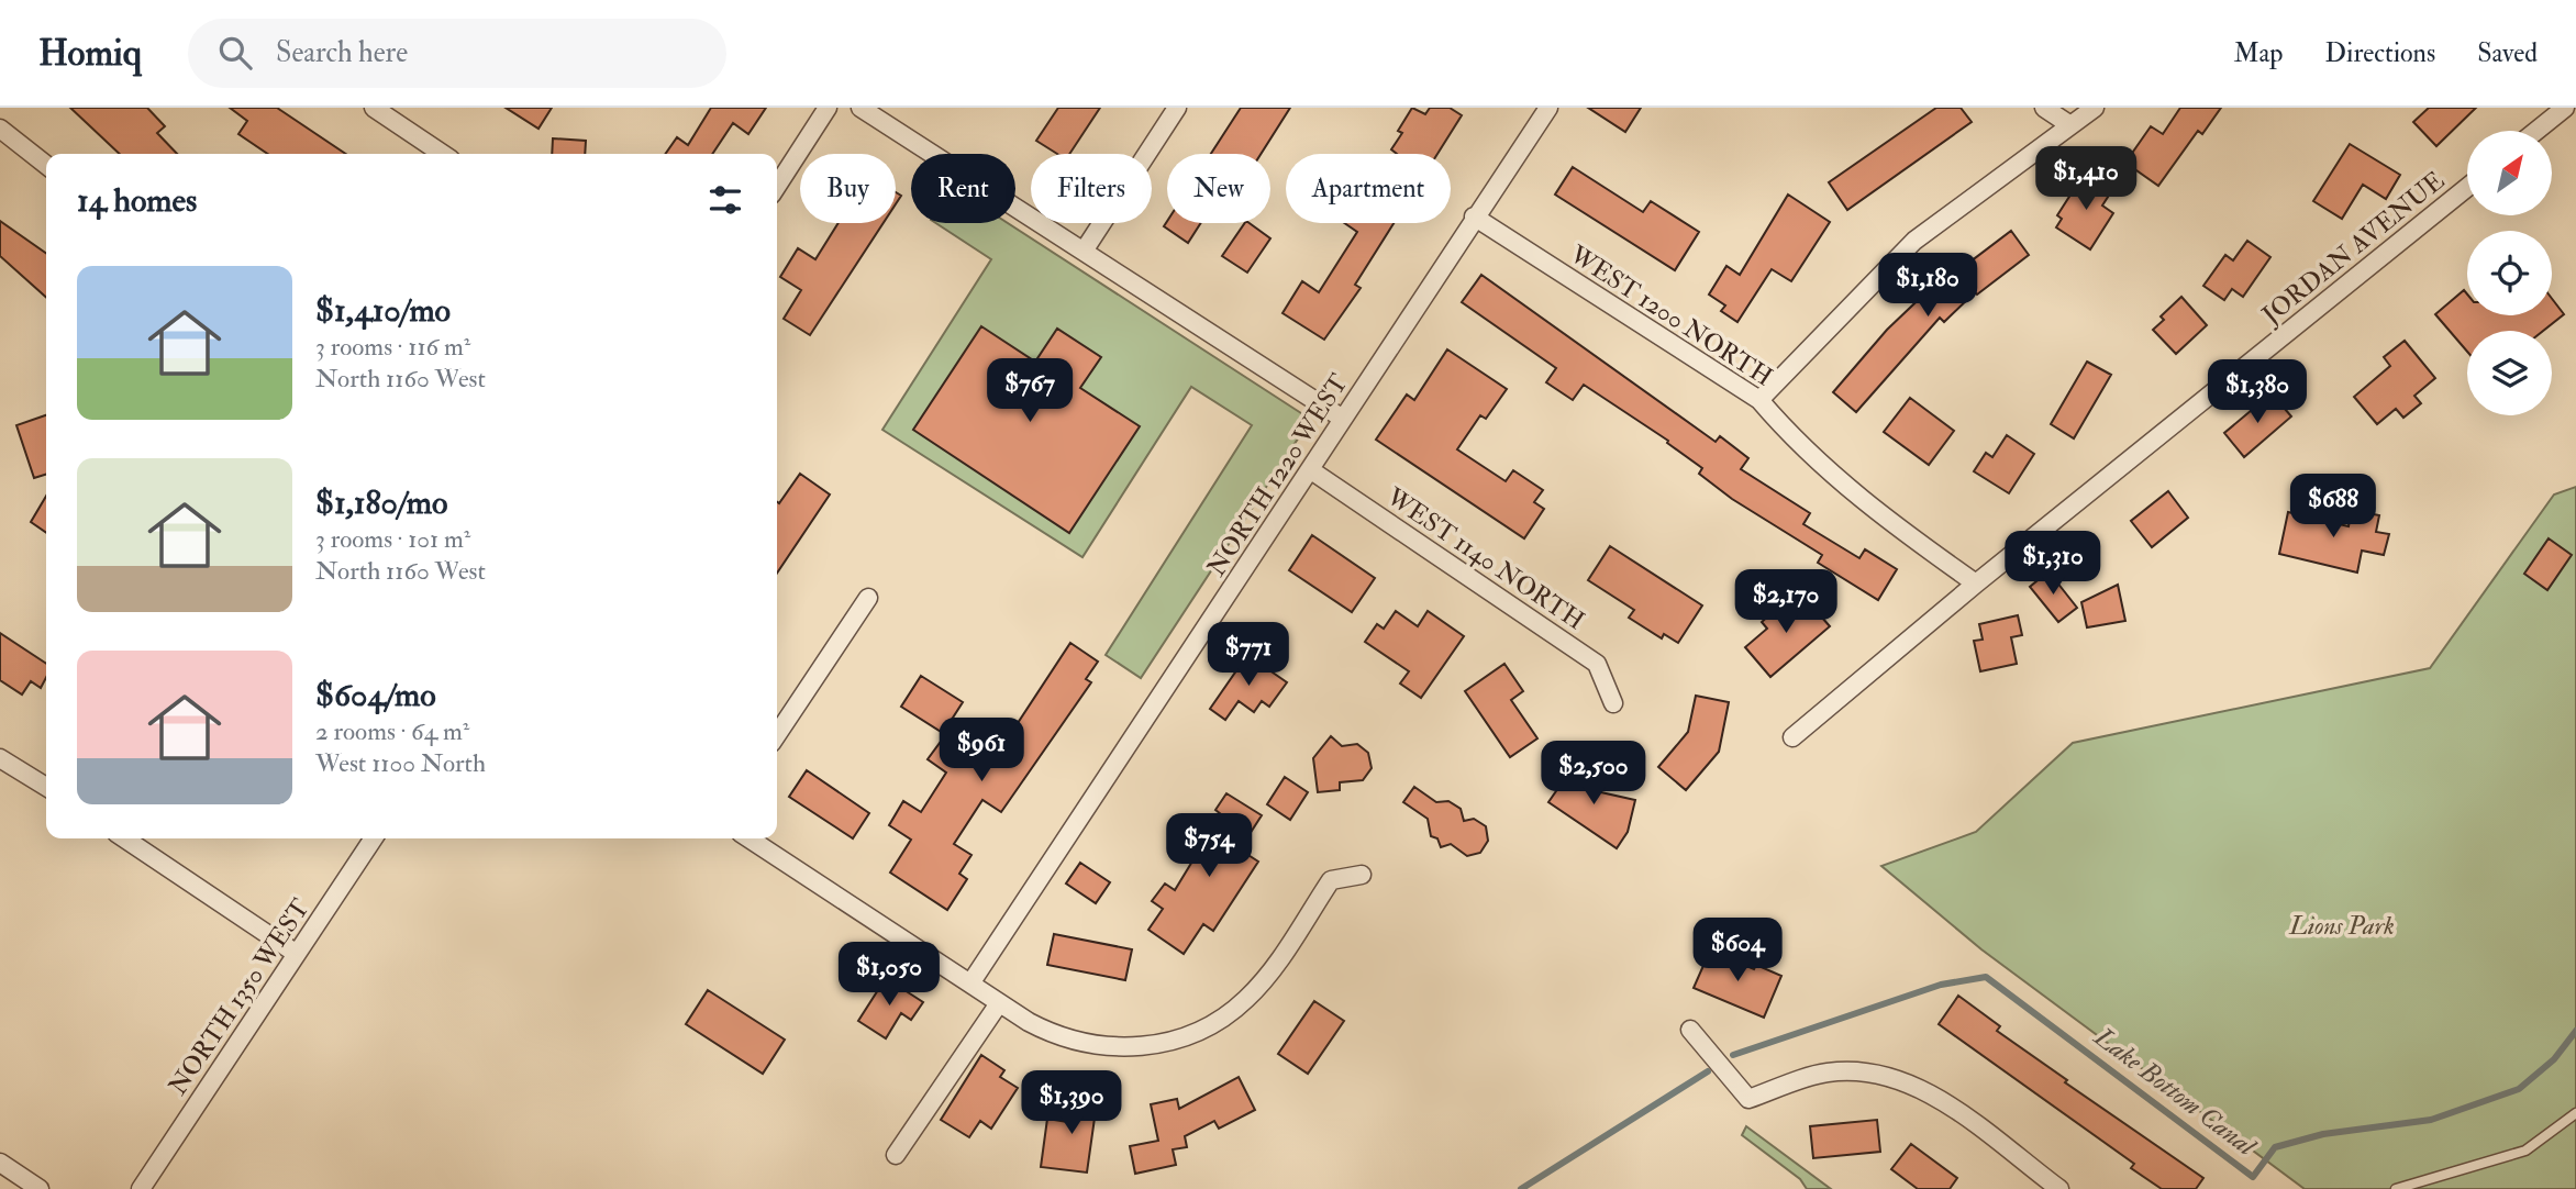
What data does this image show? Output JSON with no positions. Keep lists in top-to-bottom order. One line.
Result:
{"streets":{"street":["JORDAN AVENUE","WEST 1200 NORTH","NORTH 1220 WEST","WEST 1140 NORTH","NORTH 1350 WEST"]},"crossings":[["JORDAN AVENUE","WEST 1200 NORTH"],["WEST 1200 NORTH","NORTH 1220 WEST"],["NORTH 1220 WEST","WEST 1140 NORTH"]],"water":["Lake Bottom Canal"],"parks":["Lions Park"],"north":"top right","page":{"header":"Homiq","search":"Search here","nav":["Map","Directions","Saved"],"price":["$1,410","$1,180","$767","$1,380","$688","$1,310","$2,170","$771","$961","$2,500","$754","$604","$1,050","$1,390"],"chip":["Buy","Rent","Filters","New","Apartment"],"heading":"14 homes","list":[{"name":"$1,410/mo","note":"3 rooms · 116 m² · North 1160 West"},{"name":"$1,180/mo","note":"3 rooms · 101 m² · North 1160 West"},{"name":"$604/mo","note":"2 rooms · 64 m² · West 1100 North"}]}}
